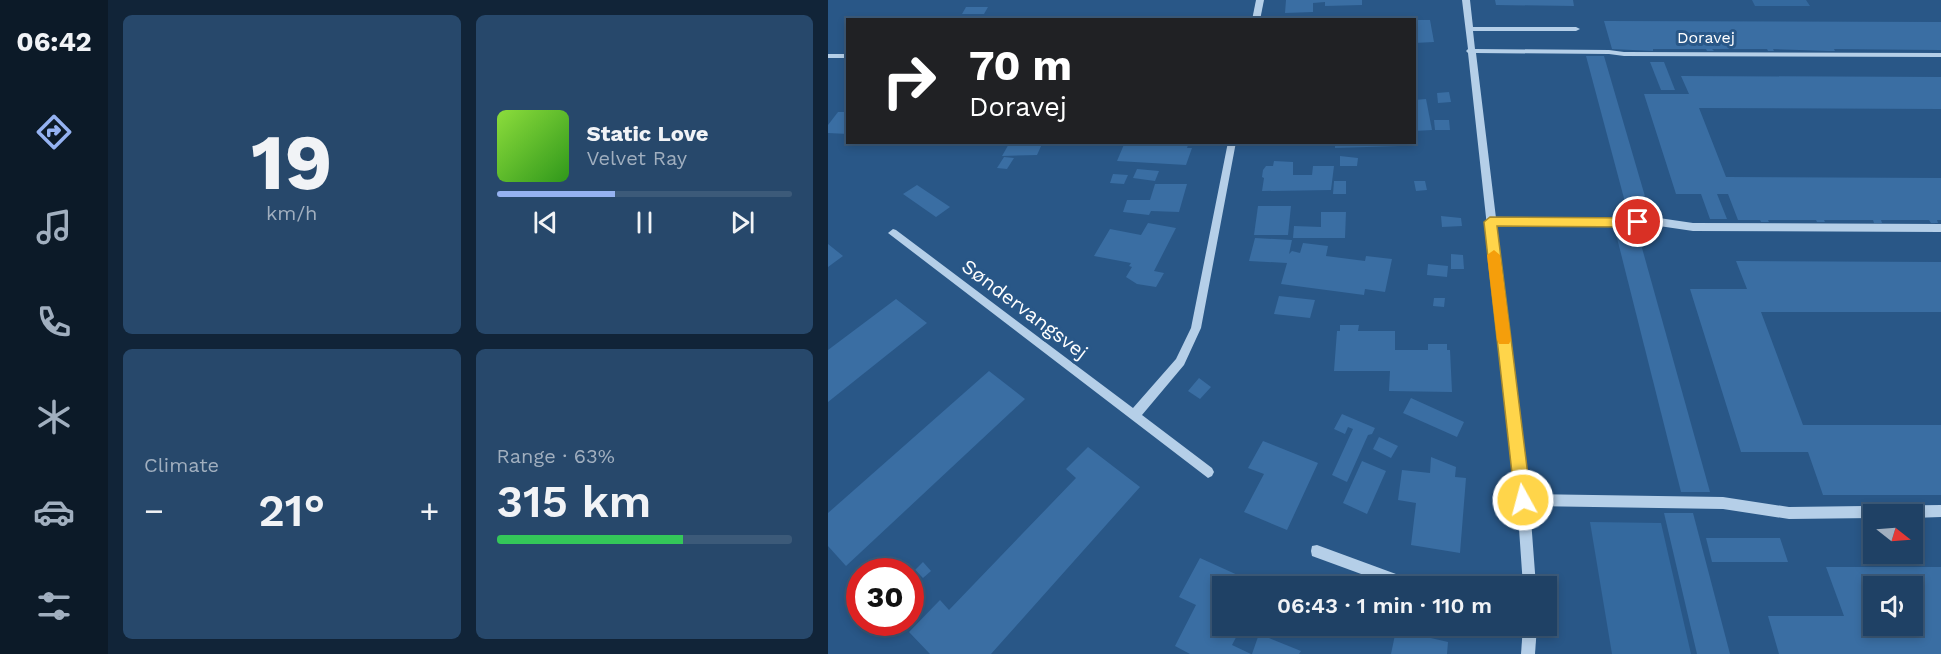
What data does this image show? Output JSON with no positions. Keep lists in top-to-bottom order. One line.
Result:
{"streets":{"street":["Doravej","Søndervangsvej"]},"north":"right","page":{"tabs":"06:42","tile":[["19","km/h"],"Climate",["Range · 63%","315 km"]],"turn":["70 m","Doravej"],"song":["Static Love","Velvet Ray"],"heat":["−","21°","+"],"limit":"30","trip":"06:43 · 1 min · 110 m"}}
